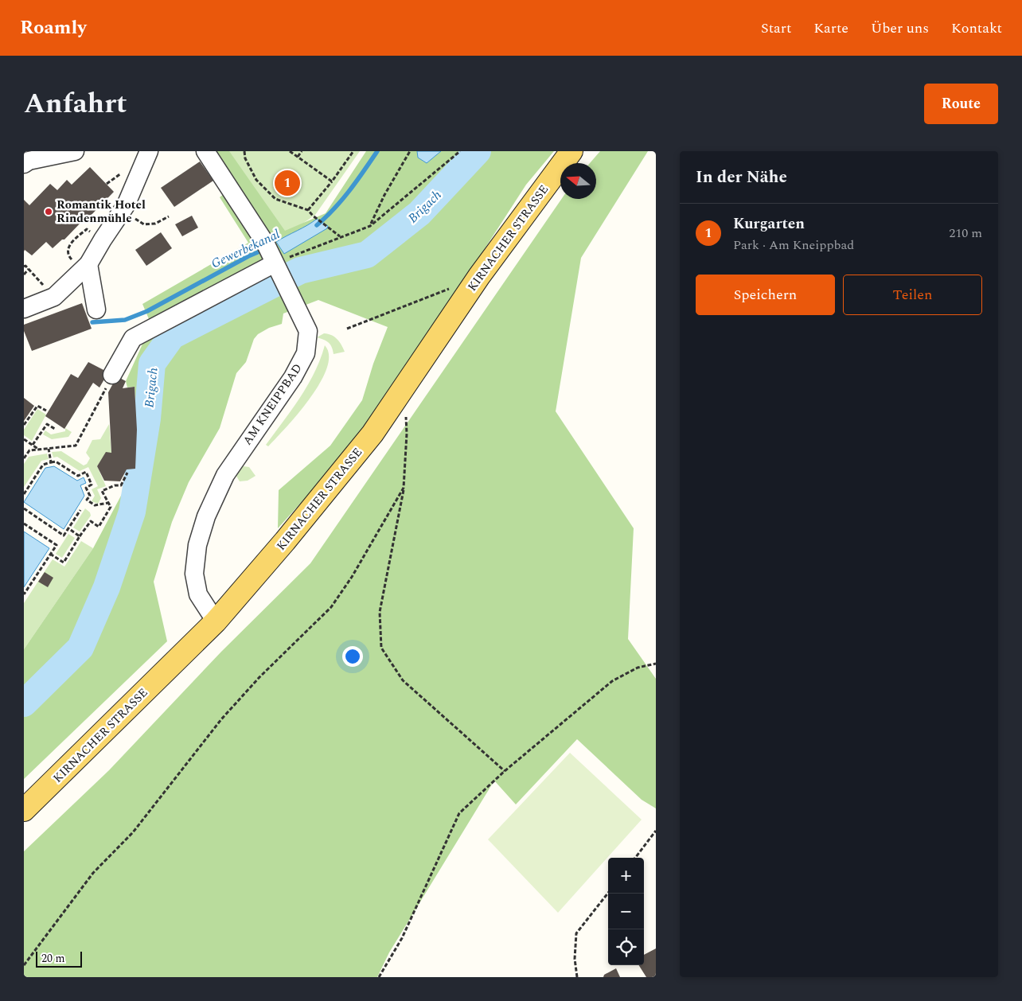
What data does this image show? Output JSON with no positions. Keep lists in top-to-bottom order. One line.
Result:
{"streets":{"main road":["KIRNACHER STRASSE"],"street":["AM KNEIPPBAD"]},"crossings":[["KIRNACHER STRASSE","AM KNEIPPBAD"]],"water":["Brigach","Gewerbekanal"],"places":["Romantik Hotel Rindenmühle"],"scale_bar":"20 m","north":"left","page":{"header":"Roamly","nav":["Start","Karte","Über uns","Kontakt"],"title":"Anfahrt","buttons":["Route",["Speichern","Teilen"]],"heading":"In der Nähe","pins":"1","list":[{"mark":"1","name":"Kurgarten","note":"Park · Am Kneippbad","value":"210 m"}],"map_buttons":["+","−"],"scale":"20 m"}}
